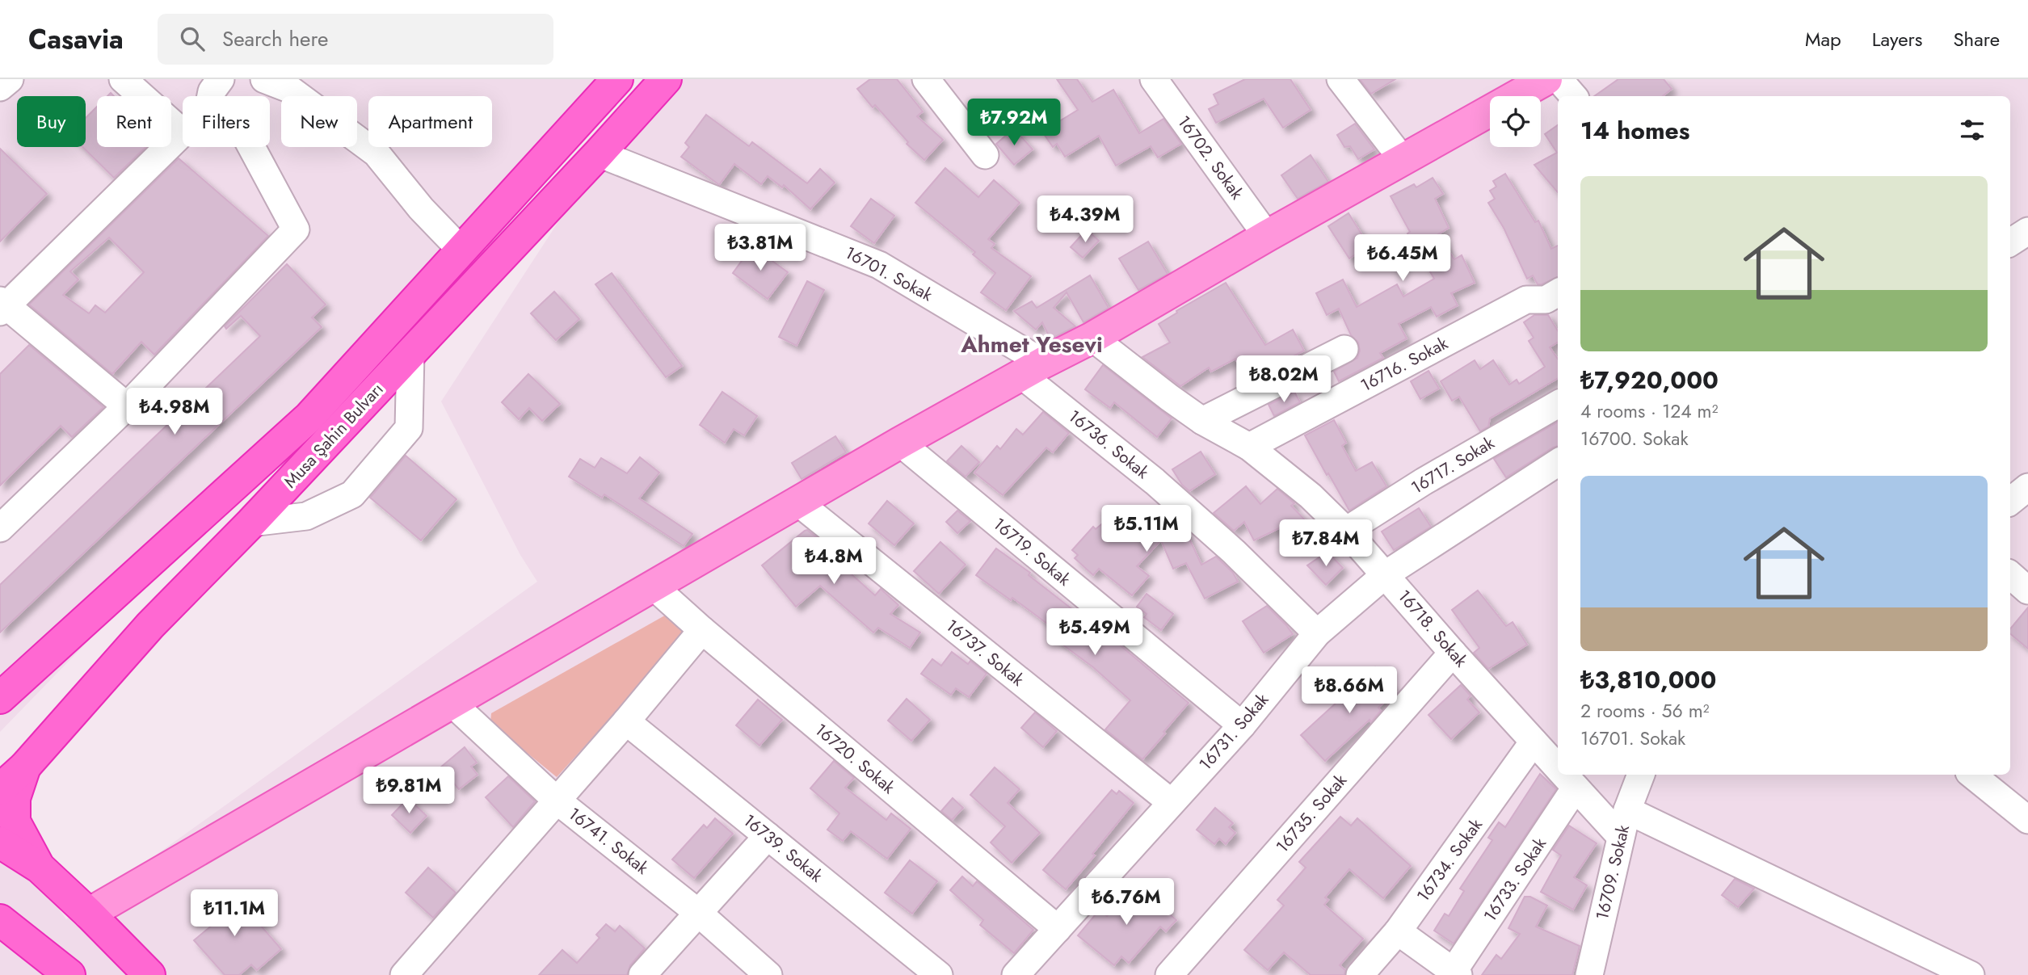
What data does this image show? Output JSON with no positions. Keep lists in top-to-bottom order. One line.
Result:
{"streets":{"highway":["Musa Şahin Bulvarı"],"street":["16702. Sokak","16701. Sokak","16716. Sokak","16736. Sokak","16717. Sokak","16719. Sokak","16718. Sokak","16737. Sokak","16731. Sokak","16720. Sokak","16735. Sokak","16741. Sokak","16739. Sokak","16734. Sokak","16709. Sokak","16733. Sokak"]},"crossings":[["16701. Sokak","Musa Şahin Bulvarı"],["16701. Sokak","16736. Sokak"],["16716. Sokak","16718. Sokak"],["16736. Sokak","16731. Sokak"],["16717. Sokak","16718. Sokak"],["16719. Sokak","16731. Sokak"],["16718. Sokak","16731. Sokak"],["16718. Sokak","16735. Sokak"],["16718. Sokak","16734. Sokak"],["16718. Sokak","16709. Sokak"],["16718. Sokak","16733. Sokak"],["16737. Sokak","16731. Sokak"],["16731. Sokak","16720. Sokak"]],"districts":["Ahmet Yesevi"],"page":{"header":"Casavia","search":"Search here","nav":["Map","Layers","Share"],"chip":["Buy","Rent","Filters","New","Apartment"],"heading":"14 homes","price":["₺7.92M","₺4.39M","₺3.81M","₺6.45M","₺8.02M","₺4.98M","₺5.11M","₺7.84M","₺4.8M","₺5.49M","₺8.66M","₺9.81M","₺6.76M","₺11.1M"],"list":[{"name":"₺7,920,000","note":"4 rooms · 124 m² · 16700. Sokak"},{"name":"₺3,810,000","note":"2 rooms · 56 m² · 16701. Sokak"}]}}
